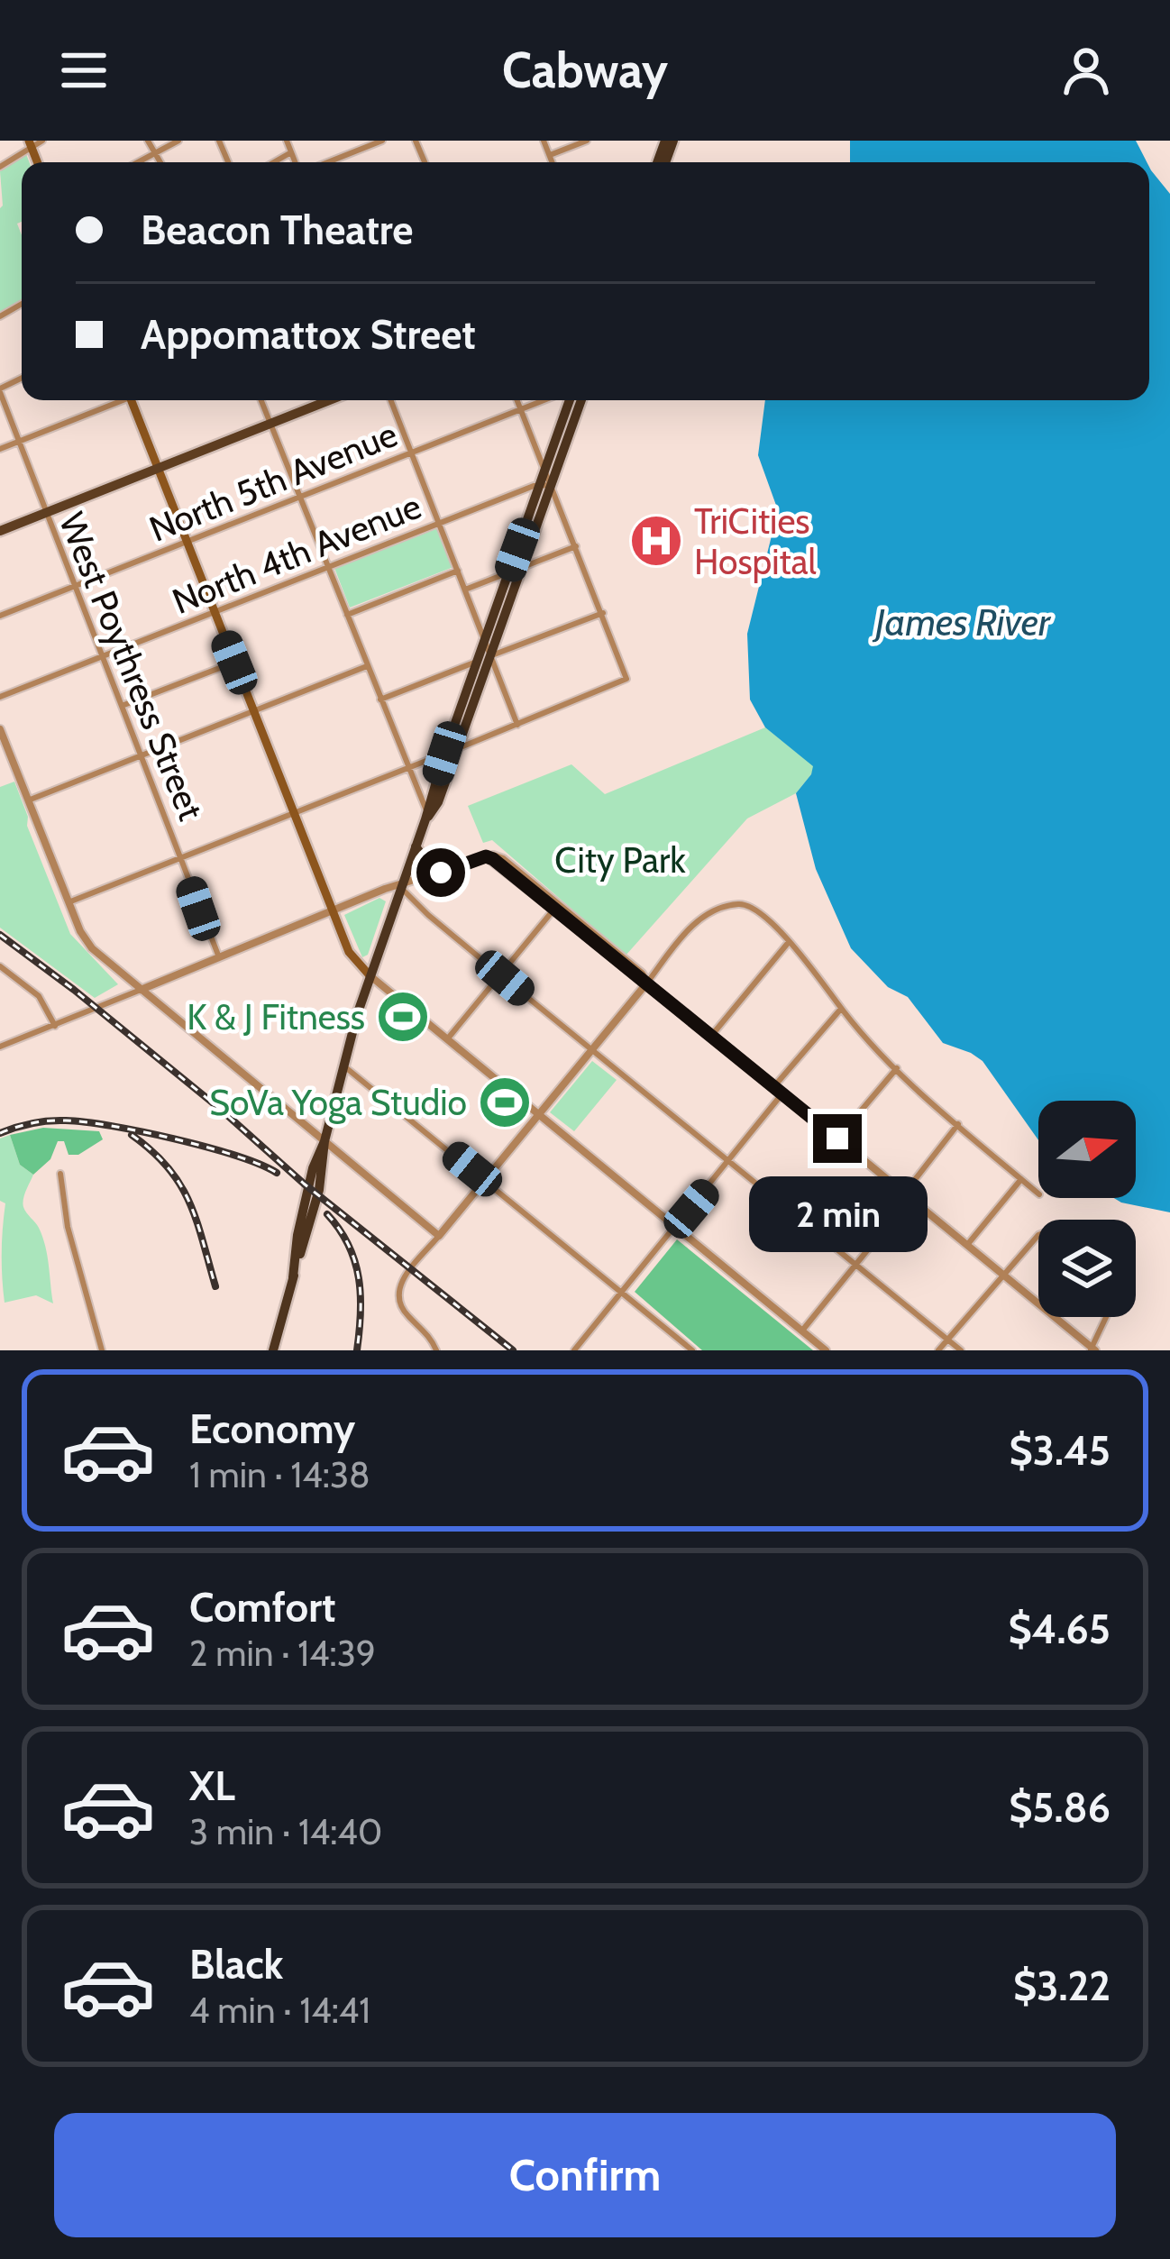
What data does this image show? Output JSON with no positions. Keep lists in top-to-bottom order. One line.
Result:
{"streets":{"street":["North 5th Avenue","North 4th Avenue","West Poythress Street"]},"crossings":[["North 5th Avenue","West Poythress Street"],["North 4th Avenue","West Poythress Street"]],"water":["James River"],"parks":["City Park"],"places":{"hospital":["TriCities Hospital"],"sports":["K & J Fitness","SoVa Yoga Studio"]},"north":"right","page":{"header":"Cabway","banner":["Beacon Theatre","Appomattox Street"],"bubble":"2 min","list":[{"name":"Economy","note":"1 min · 14:38","value":"$3.45"},{"name":"Comfort","note":"2 min · 14:39","value":"$4.65"},{"name":"XL","note":"3 min · 14:40","value":"$5.86"},{"name":"Black","note":"4 min · 14:41","value":"$3.22"}],"buttons":"Confirm"}}
